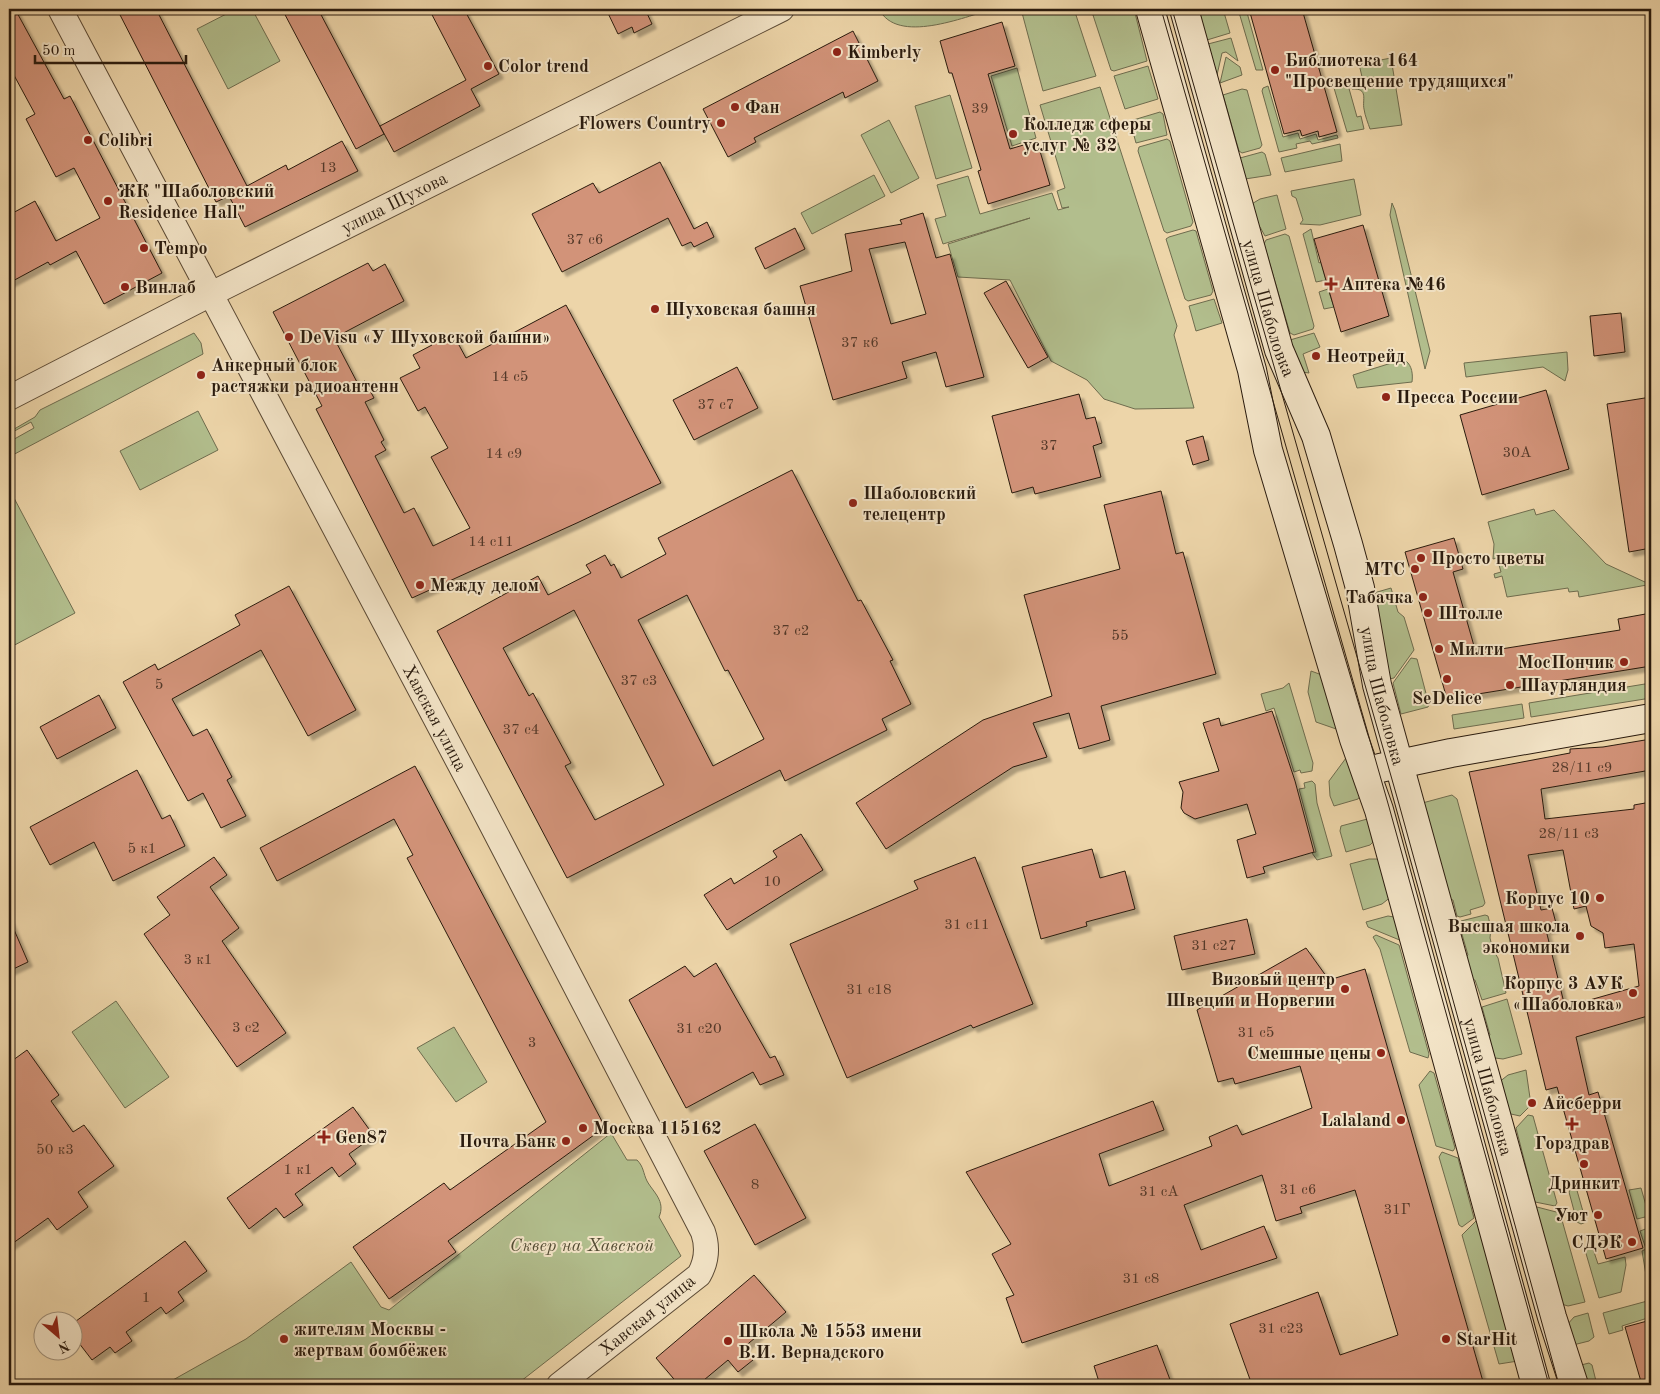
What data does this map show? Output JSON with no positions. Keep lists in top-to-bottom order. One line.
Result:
{"streets":{"main road":["улица Шаболовка"],"street":["улица Шухова","Хавская улица"]},"crossings":[["улица Шухова","Хавская улица"]],"parks":["Сквер на Хавской"],"places":{"other":["Kimberly","Color trend","Библиотека 164 \"Просвещение трудящихся\"","Фан","Flowers Country","Колледж сферы услуг № 32","Colibri","ЖК \"Шаболовский Residence Hall\"","Tempo","Винлаб","Шуховская башня","DeVisu «У Шуховской башни»","Неотрейд","Анкерный блок растяжки радиоантенн","Пресса России","Шаболовский телецентр","Просто цветы","МТС","Между делом","Табачка","Штолле","Милти","МосПончик","SeDelice","Шаурляндия","Корпус 10","Высшая школа экономики","Визовый центр Швеции и Норвегии","Корпус 3 АУК «Шаболовка»","Смешные цены","Айсберри","Lalaland","Москва 115162","Почта Банк","Дринкит","Уют","СДЭК","жителям Москвы - жертвам бомбёжек","StarHit","Школа № 1553 имени В.И. Вернадского"],"health":["Аптека №46","Горздрав","Gen87"]},"house_numbers":["39","13","37 с6","37 к6","14 с5","37 с7","37","30А","14 с9","14 с11","37 с2","55","37 с3","5","37 с4","28/11 с9","28/11 с3","5 к1","10","31 с11","31 с27","3 к1","31 с18","3 с2","31 с20","31 с5","3","50 к3","1 к1","8","31 с6","31 сА","31Г","31 с8","1","31 с23"],"scale_bar":"50 m","north":"bottom right"}
